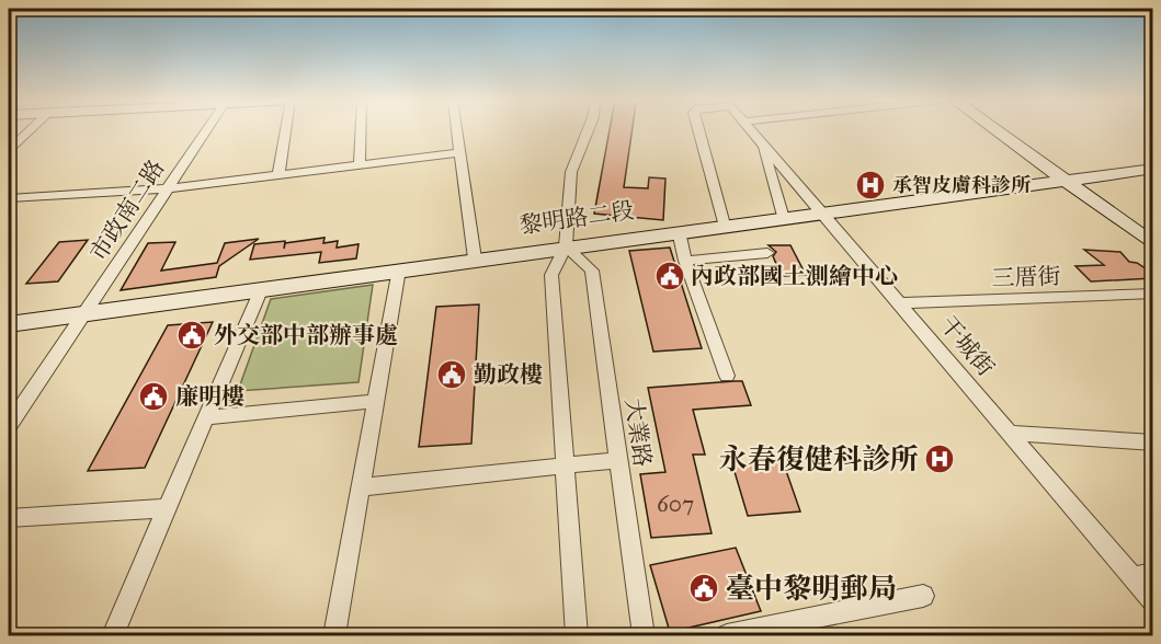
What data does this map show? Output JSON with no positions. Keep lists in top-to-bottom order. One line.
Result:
{"streets":{"main road":["黎明路二段"],"street":["市政南二路","三厝街","干城街","大業路"]},"crossings":[["市政南二路","黎明路二段"],["黎明路二段","干城街"],["黎明路二段","大業路"],["三厝街","干城街"]],"places":{"hospital":["承智皮膚科診所","永春復健科診所"],"public building":["內政部國土測繪中心","外交部中部辦事處","勤政樓","廉明樓","臺中黎明郵局"]},"house_numbers":["607"]}
